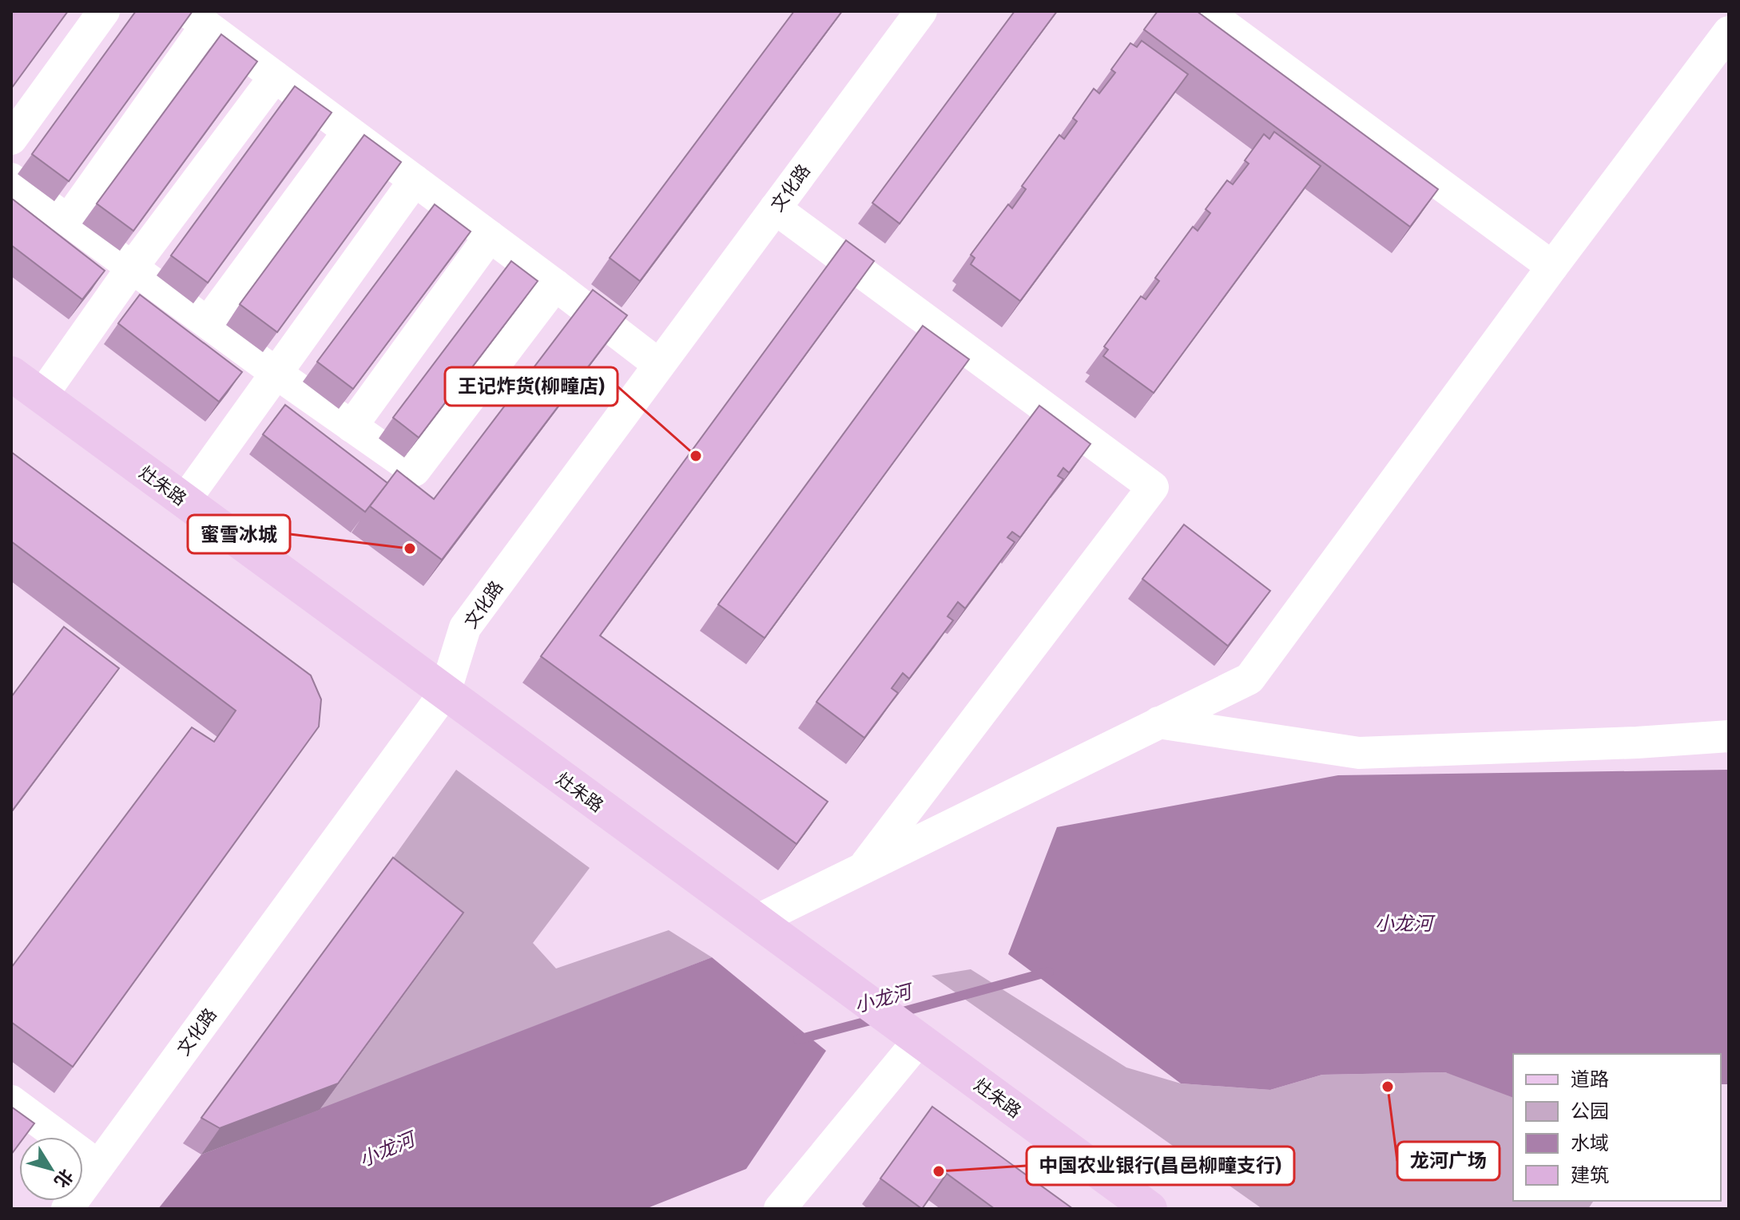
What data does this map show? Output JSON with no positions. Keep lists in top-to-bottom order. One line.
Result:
{"streets":{"main road":["灶朱路"],"street":["文化路"]},"crossings":[["文化路","灶朱路"]],"water":["小龙河"],"places":["王记炸货(柳疃店)","蜜雪冰城","龙河广场","中国农业银行(昌邑柳疃支行)"],"legend":["道路","公园","水域","建筑"],"north":"bottom right"}
